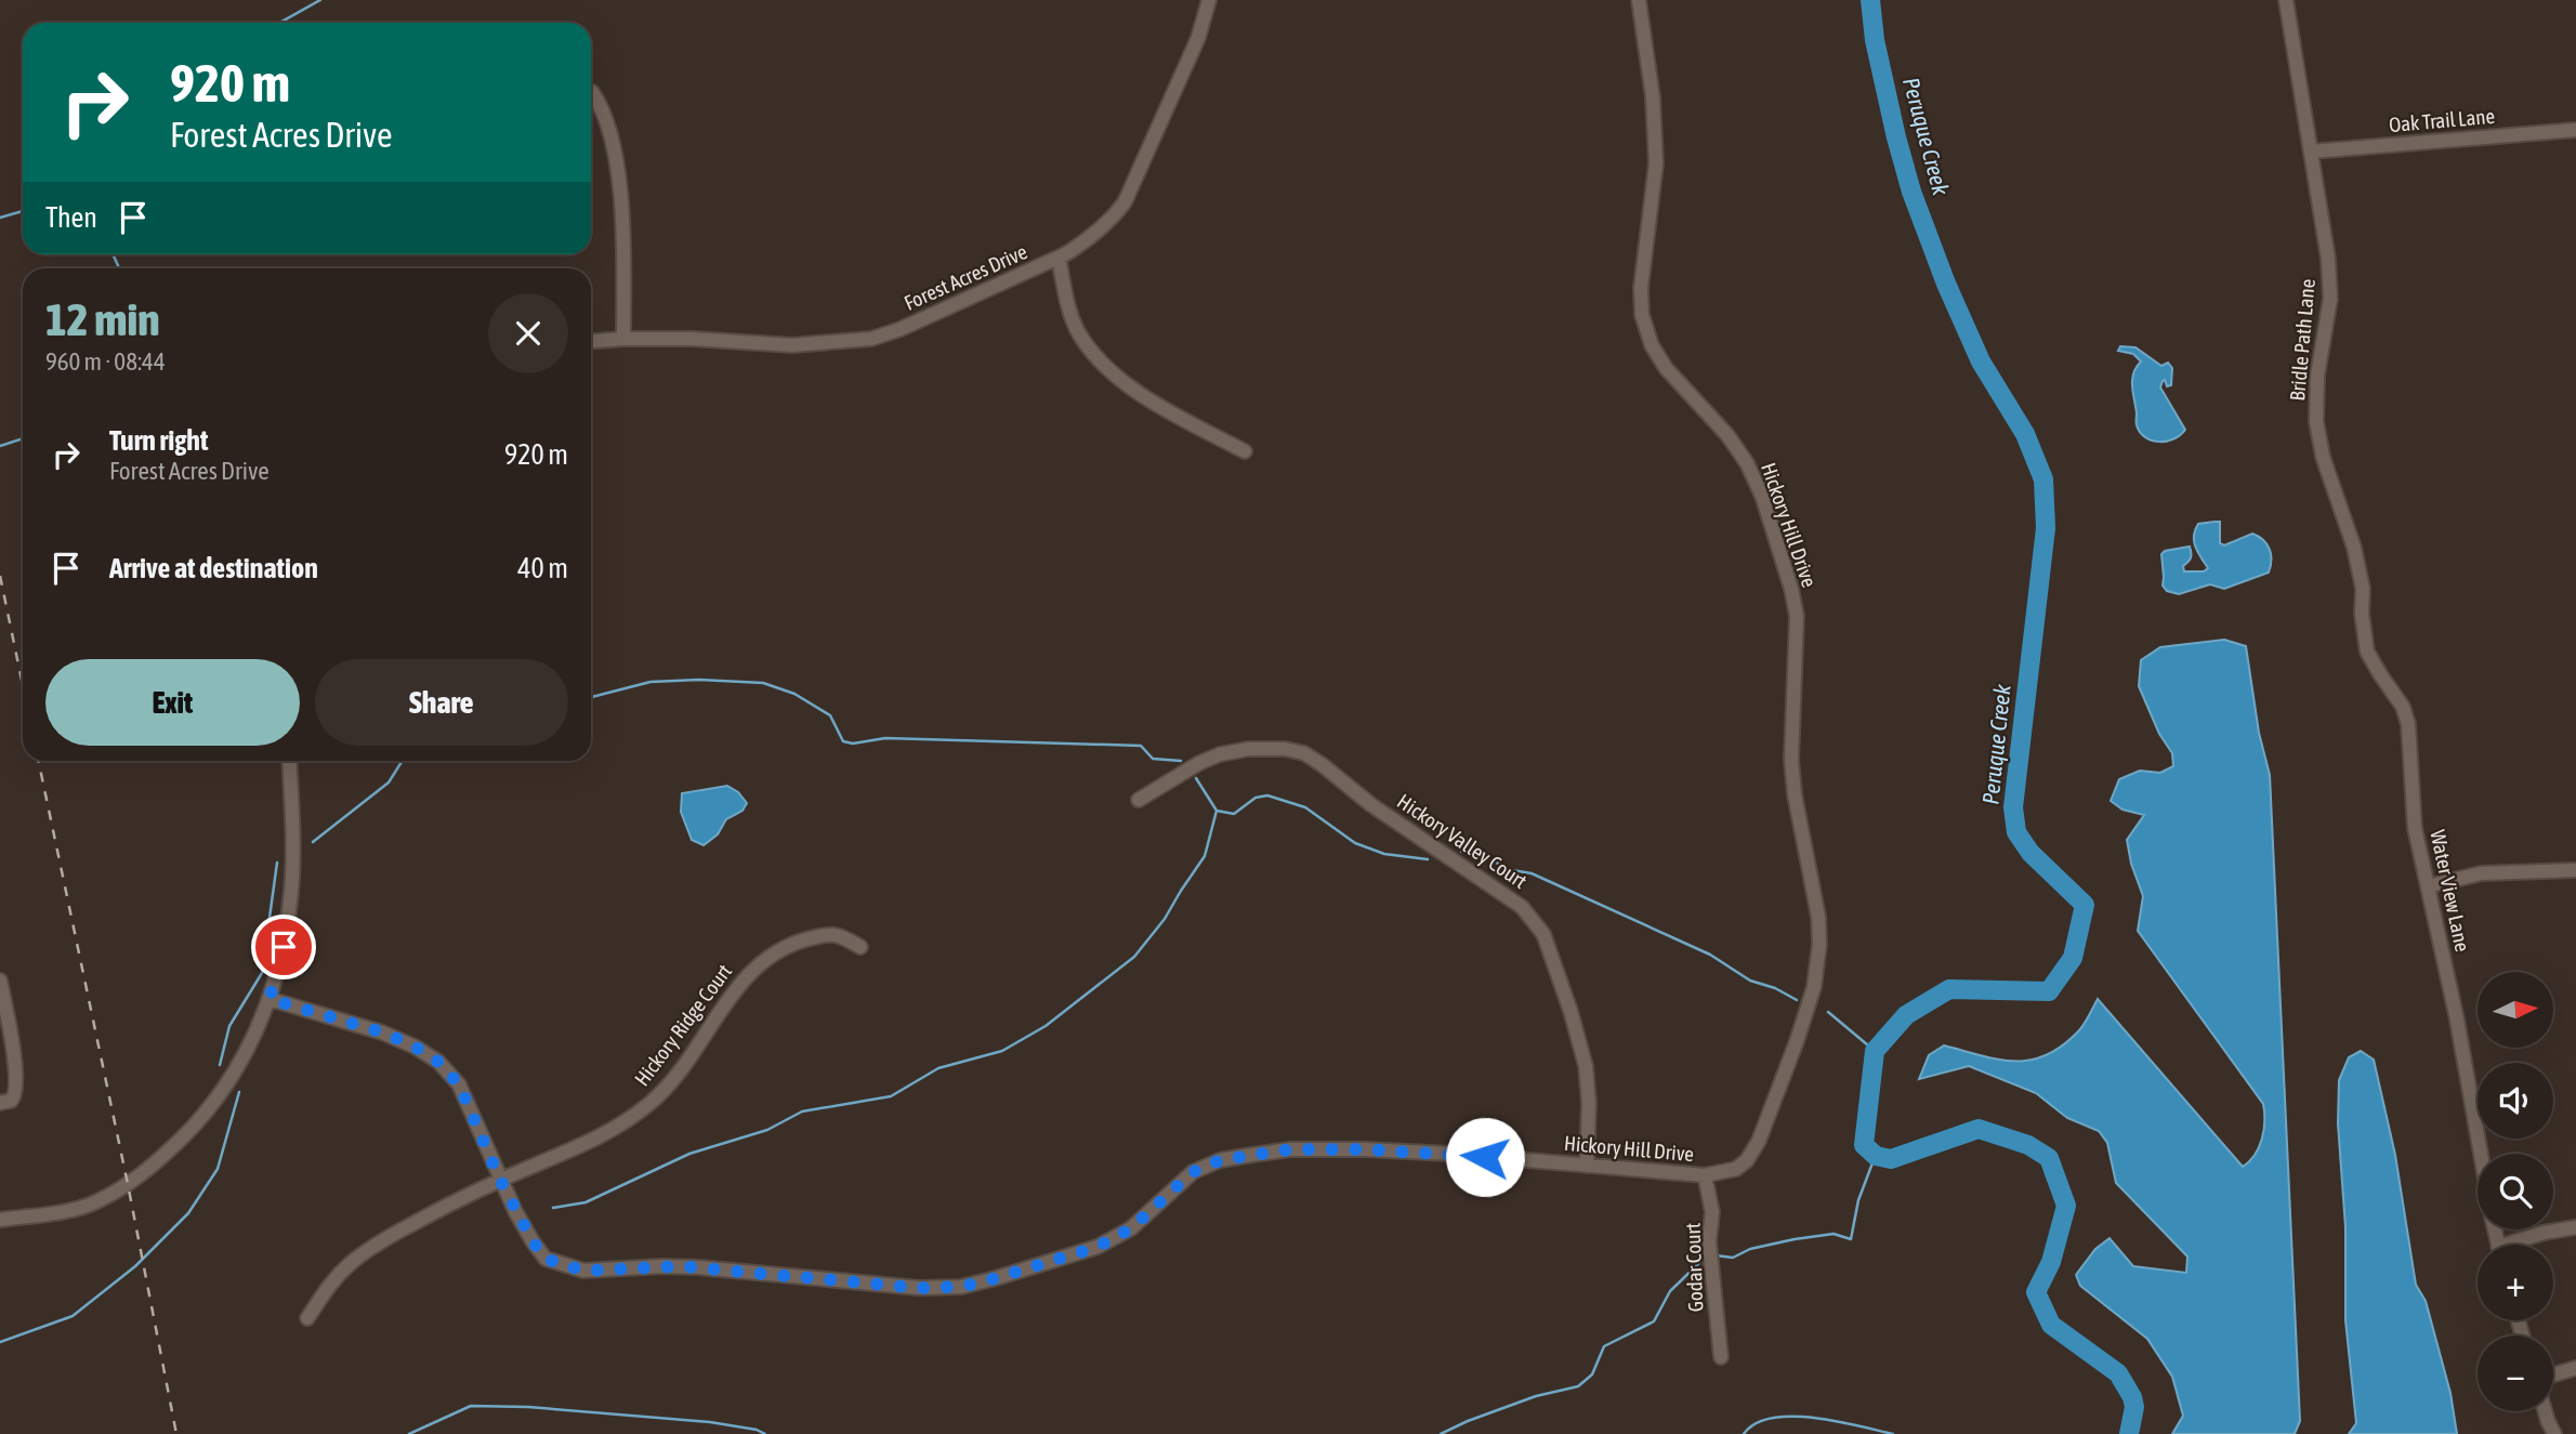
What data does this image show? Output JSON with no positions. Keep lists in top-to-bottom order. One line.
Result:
{"streets":{"street":["Oak Trail Lane","Forest Acres Drive","Bridle Path Lane","Hickory Hill Drive","Hickory Valley Court","Water View Lane","Hickory Ridge Court","Godar Court"]},"crossings":[["Oak Trail Lane","Bridle Path Lane"],["Bridle Path Lane","Water View Lane"],["Hickory Hill Drive","Hickory Valley Court"],["Hickory Hill Drive","Hickory Ridge Court"],["Hickory Hill Drive","Godar Court"]],"water":["Peruque Creek"],"north":"right","page":{"turn":["920 m","Forest Acres Drive"],"then":"Then","heading":["12 min","960 m · 08:44"],"list":[{"name":"Turn right","note":"Forest Acres Drive","value":"920 m"},{"name":"Arrive at destination","value":"40 m"}],"buttons":["Exit","Share"],"map_buttons":["+","−"]}}
